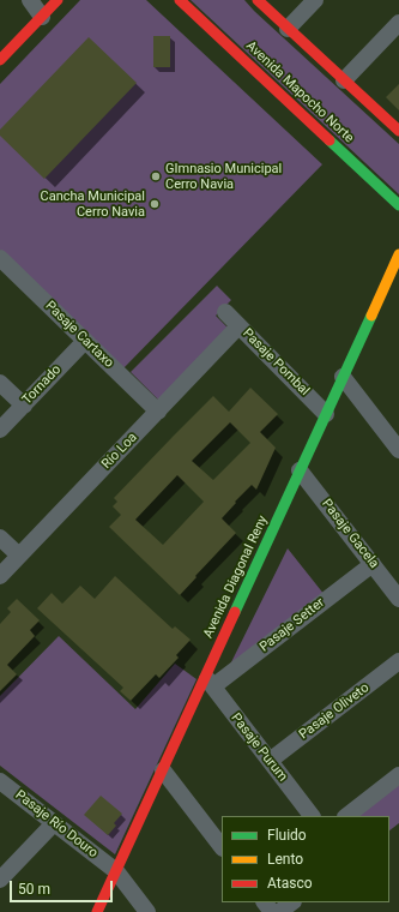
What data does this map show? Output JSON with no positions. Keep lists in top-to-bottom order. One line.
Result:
{"streets":{"street":["Avenida Mapocho Norte","Pasaje Cartaxo","Pasaje Pombal","Tornado","Río Loa","Pasaje Gacela","Avenida Diagonal Reny","Pasaje Setter","Pasaje Oliveto","Pasaje Purum","Pasaje Río Douro"]},"crossings":[["Pasaje Cartaxo","Tornado"],["Pasaje Cartaxo","Río Loa"],["Pasaje Pombal","Río Loa"],["Pasaje Pombal","Avenida Diagonal Reny"],["Pasaje Gacela","Avenida Diagonal Reny"],["Pasaje Gacela","Pasaje Setter"],["Avenida Diagonal Reny","Pasaje Setter"],["Avenida Diagonal Reny","Pasaje Purum"],["Avenida Diagonal Reny","Pasaje Río Douro"],["Pasaje Setter","Pasaje Purum"],["Pasaje Oliveto","Pasaje Purum"]],"places":["GImnasio Municipal Cerro Navia","Cancha Municipal Cerro Navia"],"legend":["Fluido","Lento","Atasco"],"scale_bar":"50 m"}
